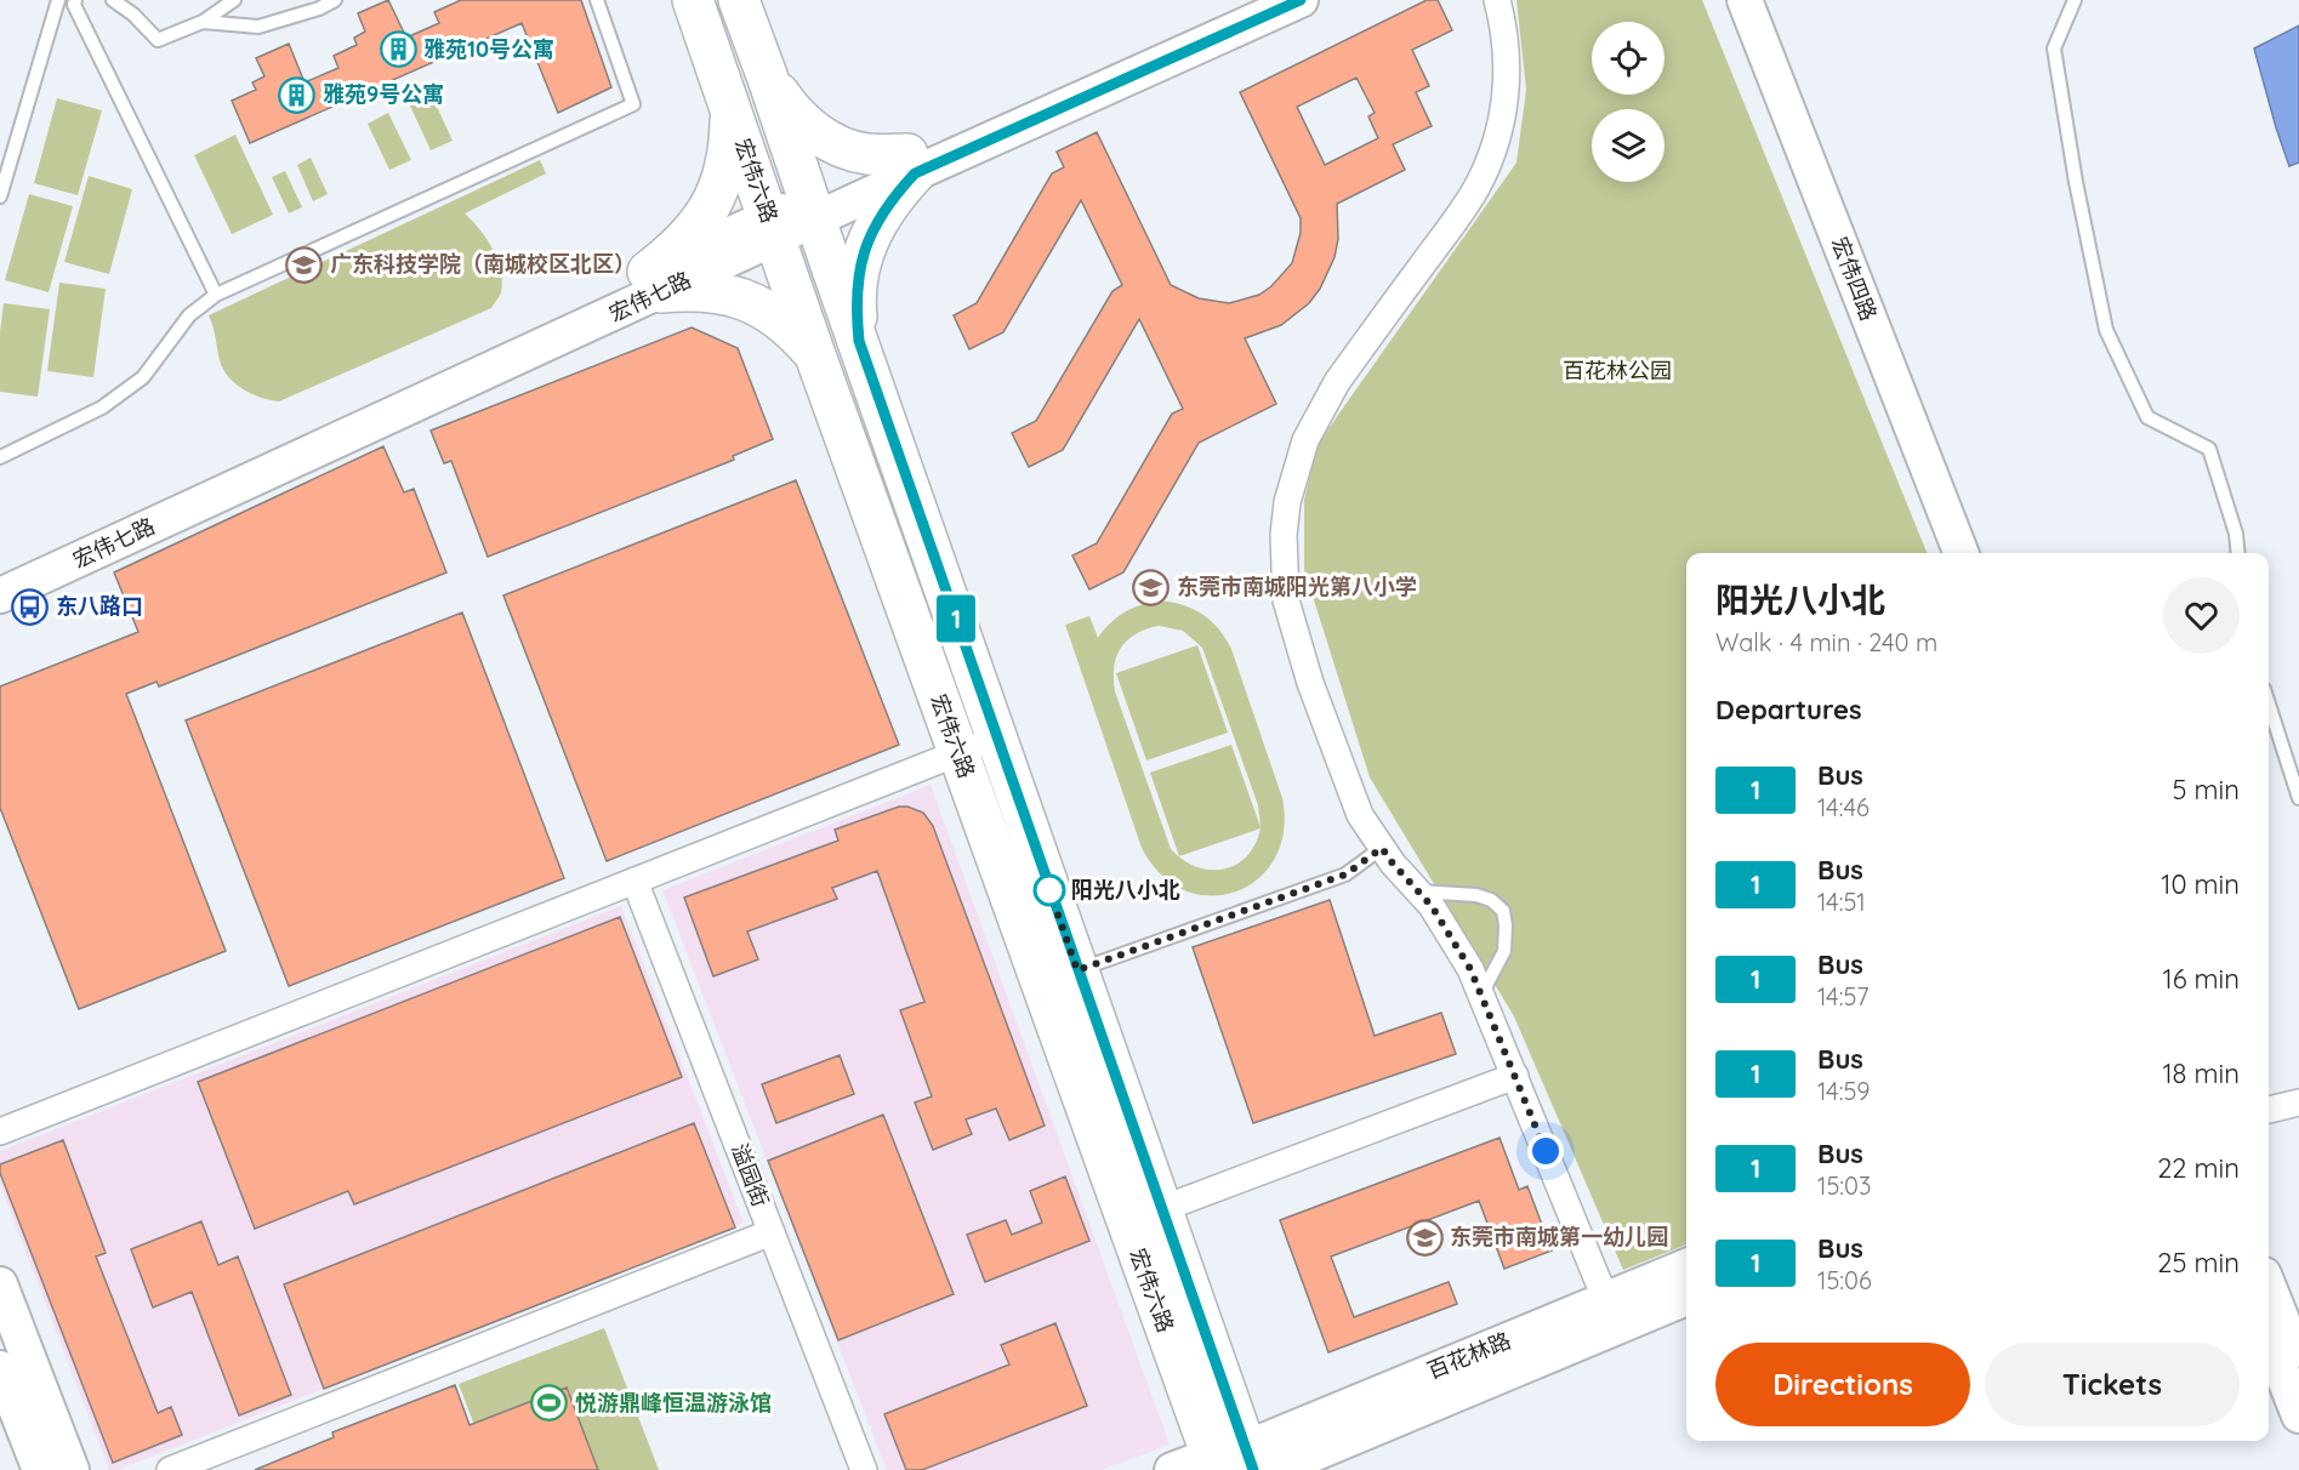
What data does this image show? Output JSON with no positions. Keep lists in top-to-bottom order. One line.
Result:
{"streets":{"main road":["宏伟六路"],"street":["宏伟四路","宏伟七路","溢园街","百花林路"]},"crossings":[["宏伟六路","宏伟七路"],["宏伟六路","百花林路"]],"parks":["百花林公园"],"places":{"building":["雅苑10号公寓","雅苑9号公寓"],"school or university":["广东科技学院（南城校区北区）","东莞市南城阳光第八小学","东莞市南城第一幼儿园"],"bus stop":["东八路口"],"other":["阳光八小北"],"sports":["悦游鼎峰恒温游泳馆"]},"lines":["bus line 1"],"page":{"on_map":"1","heading":[["阳光八小北","Walk · 4 min · 240 m"],"Departures"],"list":[{"mark":"1","name":"Bus","note":"14:46","value":"5 min"},{"mark":"1","name":"Bus","note":"14:51","value":"10 min"},{"mark":"1","name":"Bus","note":"14:57","value":"16 min"},{"mark":"1","name":"Bus","note":"14:59","value":"18 min"},{"mark":"1","name":"Bus","note":"15:03","value":"22 min"},{"mark":"1","name":"Bus","note":"15:06","value":"25 min"}],"buttons":["Directions","Tickets"]}}
